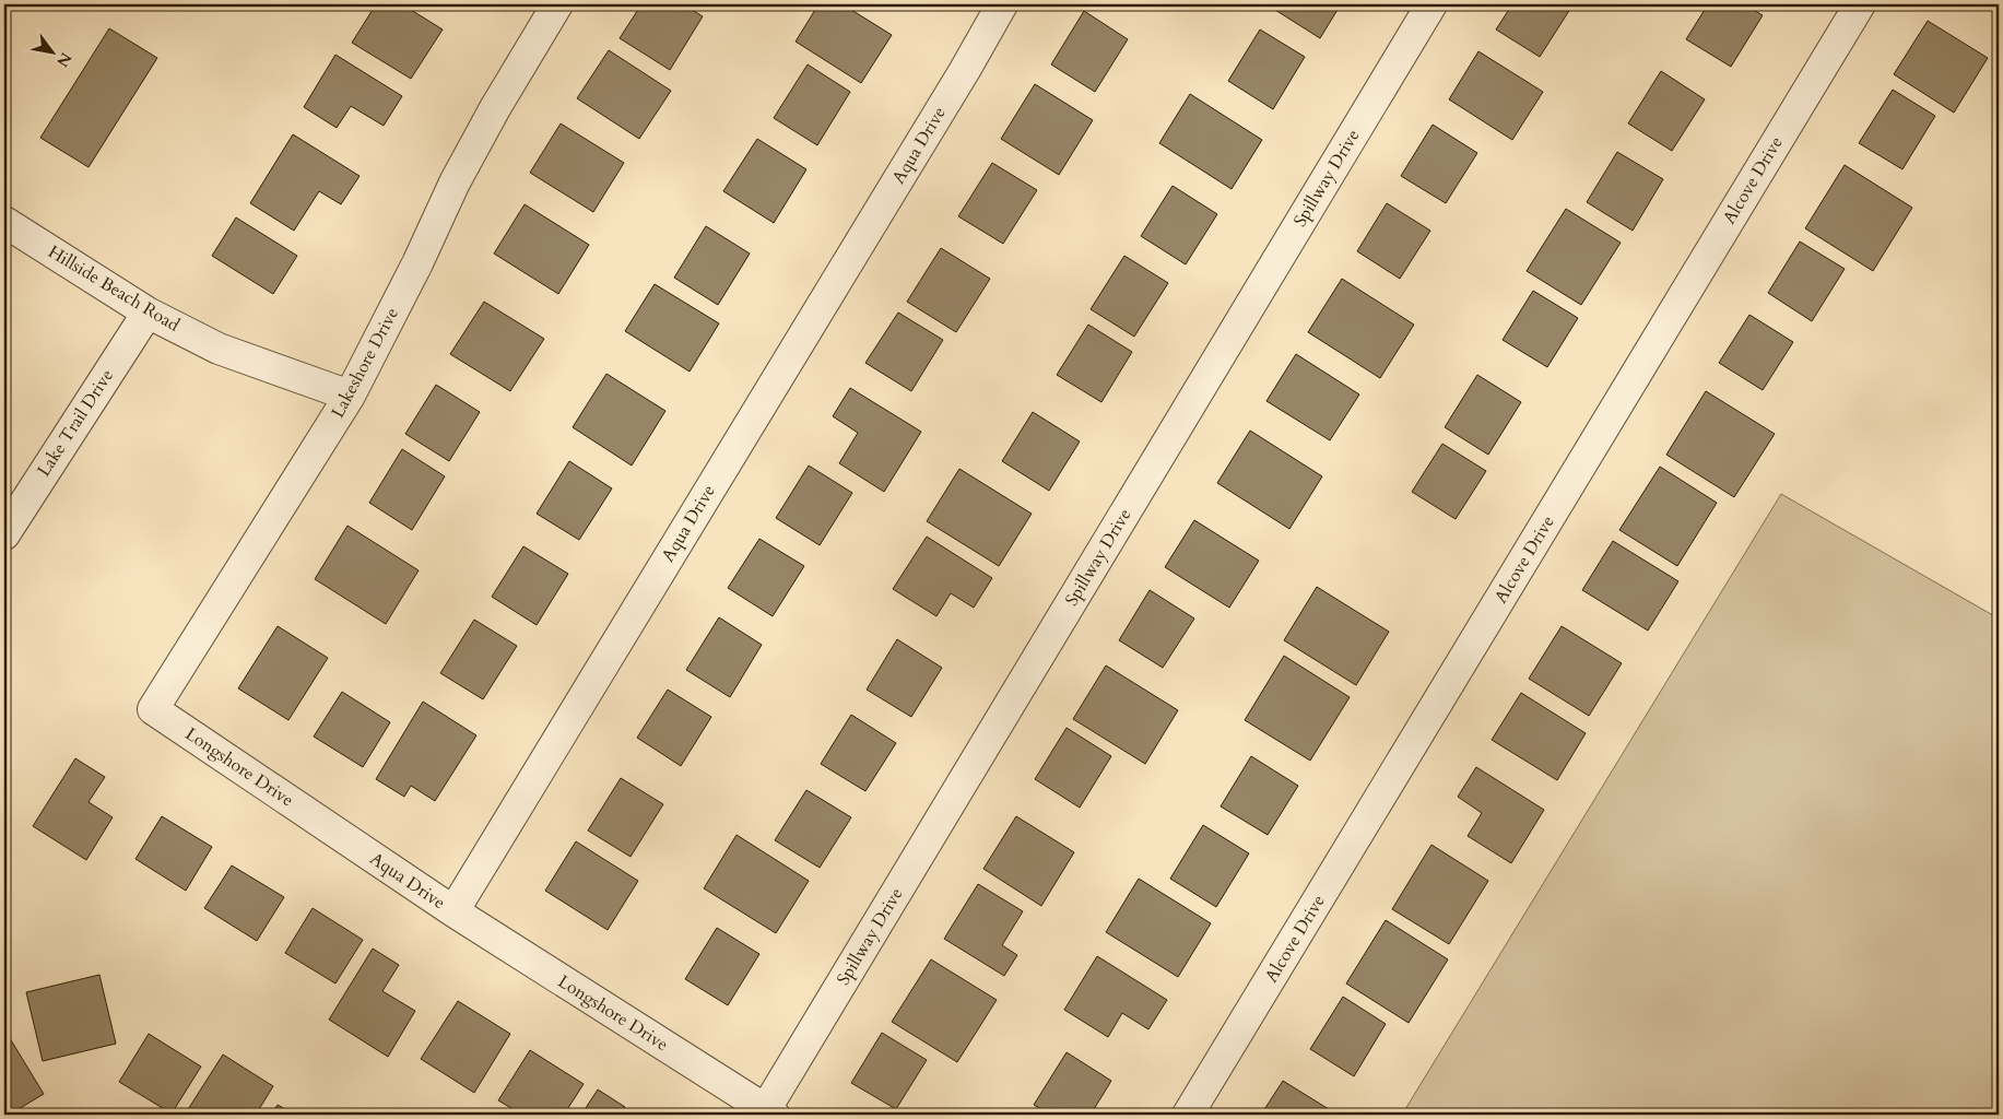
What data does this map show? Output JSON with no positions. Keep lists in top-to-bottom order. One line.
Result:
{"streets":{"street":["Aqua Drive","Spillway Drive","Alcove Drive","Hillside Beach Road","Lakeshore Drive","Lake Trail Drive","Longshore Drive"]},"crossings":[["Aqua Drive","Longshore Drive"],["Spillway Drive","Longshore Drive"],["Hillside Beach Road","Lakeshore Drive"],["Hillside Beach Road","Lake Trail Drive"],["Lakeshore Drive","Longshore Drive"]],"north":"bottom right"}
